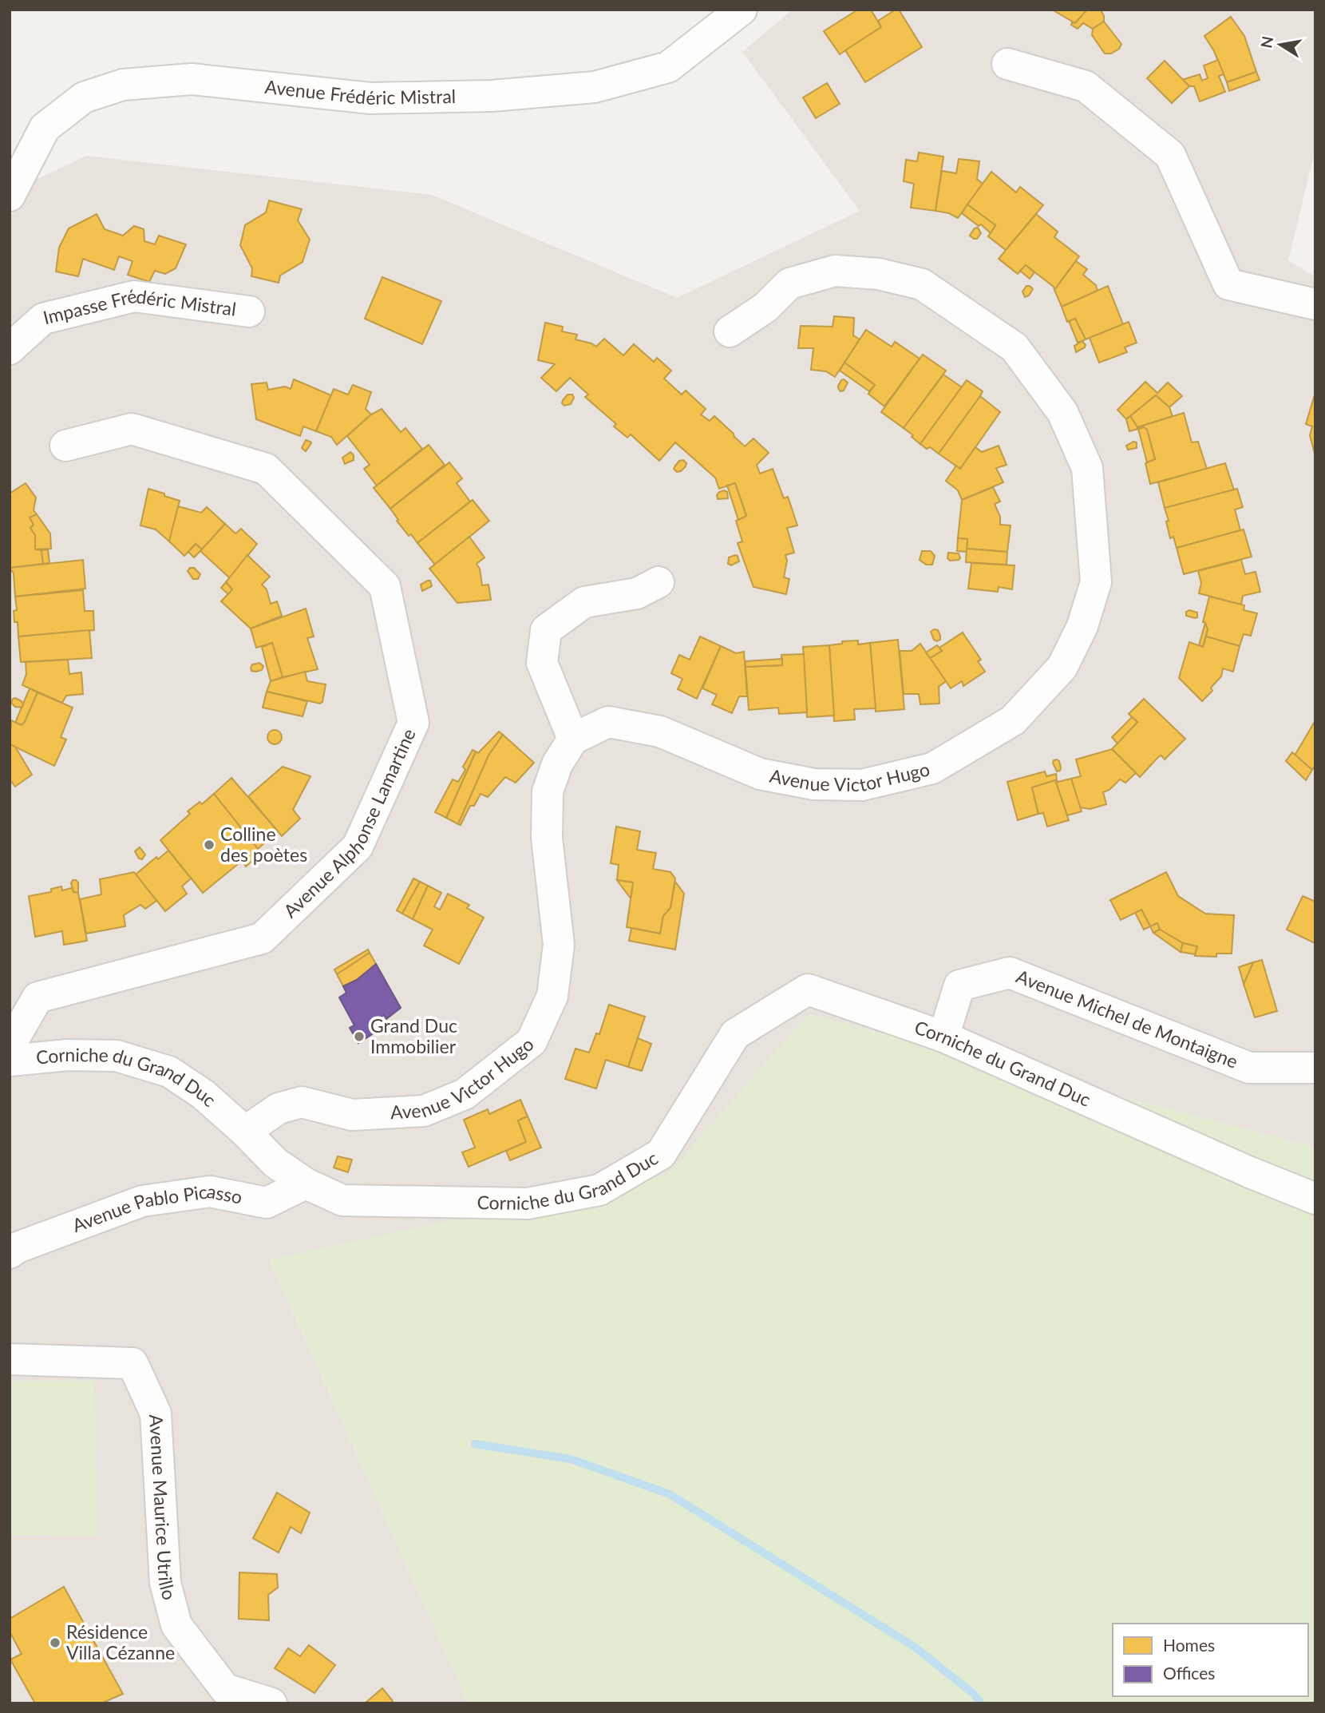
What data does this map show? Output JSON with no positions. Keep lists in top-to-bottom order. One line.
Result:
{"streets":{"street":["Avenue Frédéric Mistral","Impasse Frédéric Mistral","Avenue Victor Hugo","Avenue Alphonse Lamartine","Avenue Michel de Montaigne","Corniche du Grand Duc","Avenue Pablo Picasso","Avenue Maurice Utrillo"]},"crossings":[["Avenue Victor Hugo","Corniche du Grand Duc"],["Avenue Michel de Montaigne","Corniche du Grand Duc"],["Corniche du Grand Duc","Avenue Pablo Picasso"]],"places":["Colline des poètes","Grand Duc Immobilier","Résidence Villa Cézanne"],"legend":["Homes","Offices"],"north":"left"}
